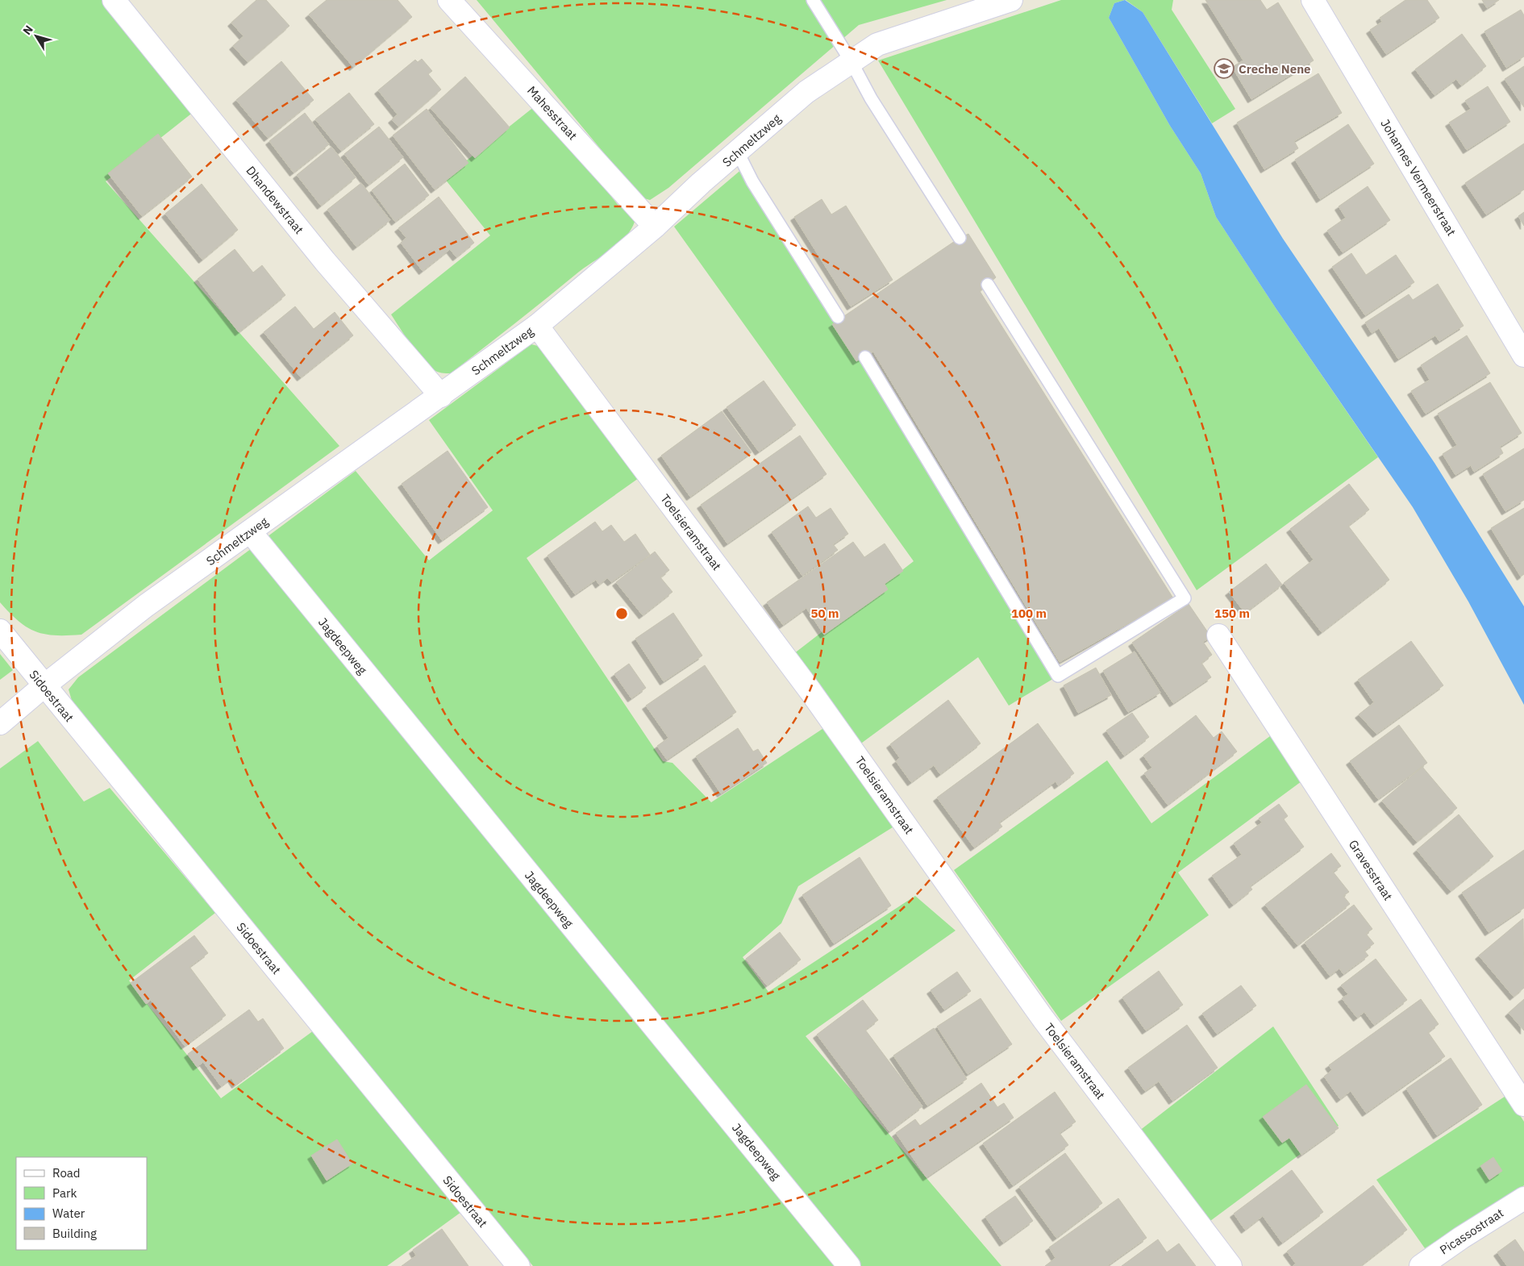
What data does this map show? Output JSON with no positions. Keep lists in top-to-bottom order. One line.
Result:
{"streets":{"street":["Mahesstraat","Schmeltzweg","Johannes Vermeerstraat","Dhandewstraat","Toelsieramstraat","Jagdeepweg","Sidoestraat","Gravesstraat","Picassostraat"]},"crossings":[["Mahesstraat","Schmeltzweg"],["Schmeltzweg","Dhandewstraat"],["Schmeltzweg","Toelsieramstraat"],["Schmeltzweg","Jagdeepweg"],["Schmeltzweg","Sidoestraat"]],"places":{"school or university":["Creche Nene"]},"legend":["Road","Park","Water","Building"],"north":"top left","rings":["50 m","100 m","150 m"]}
